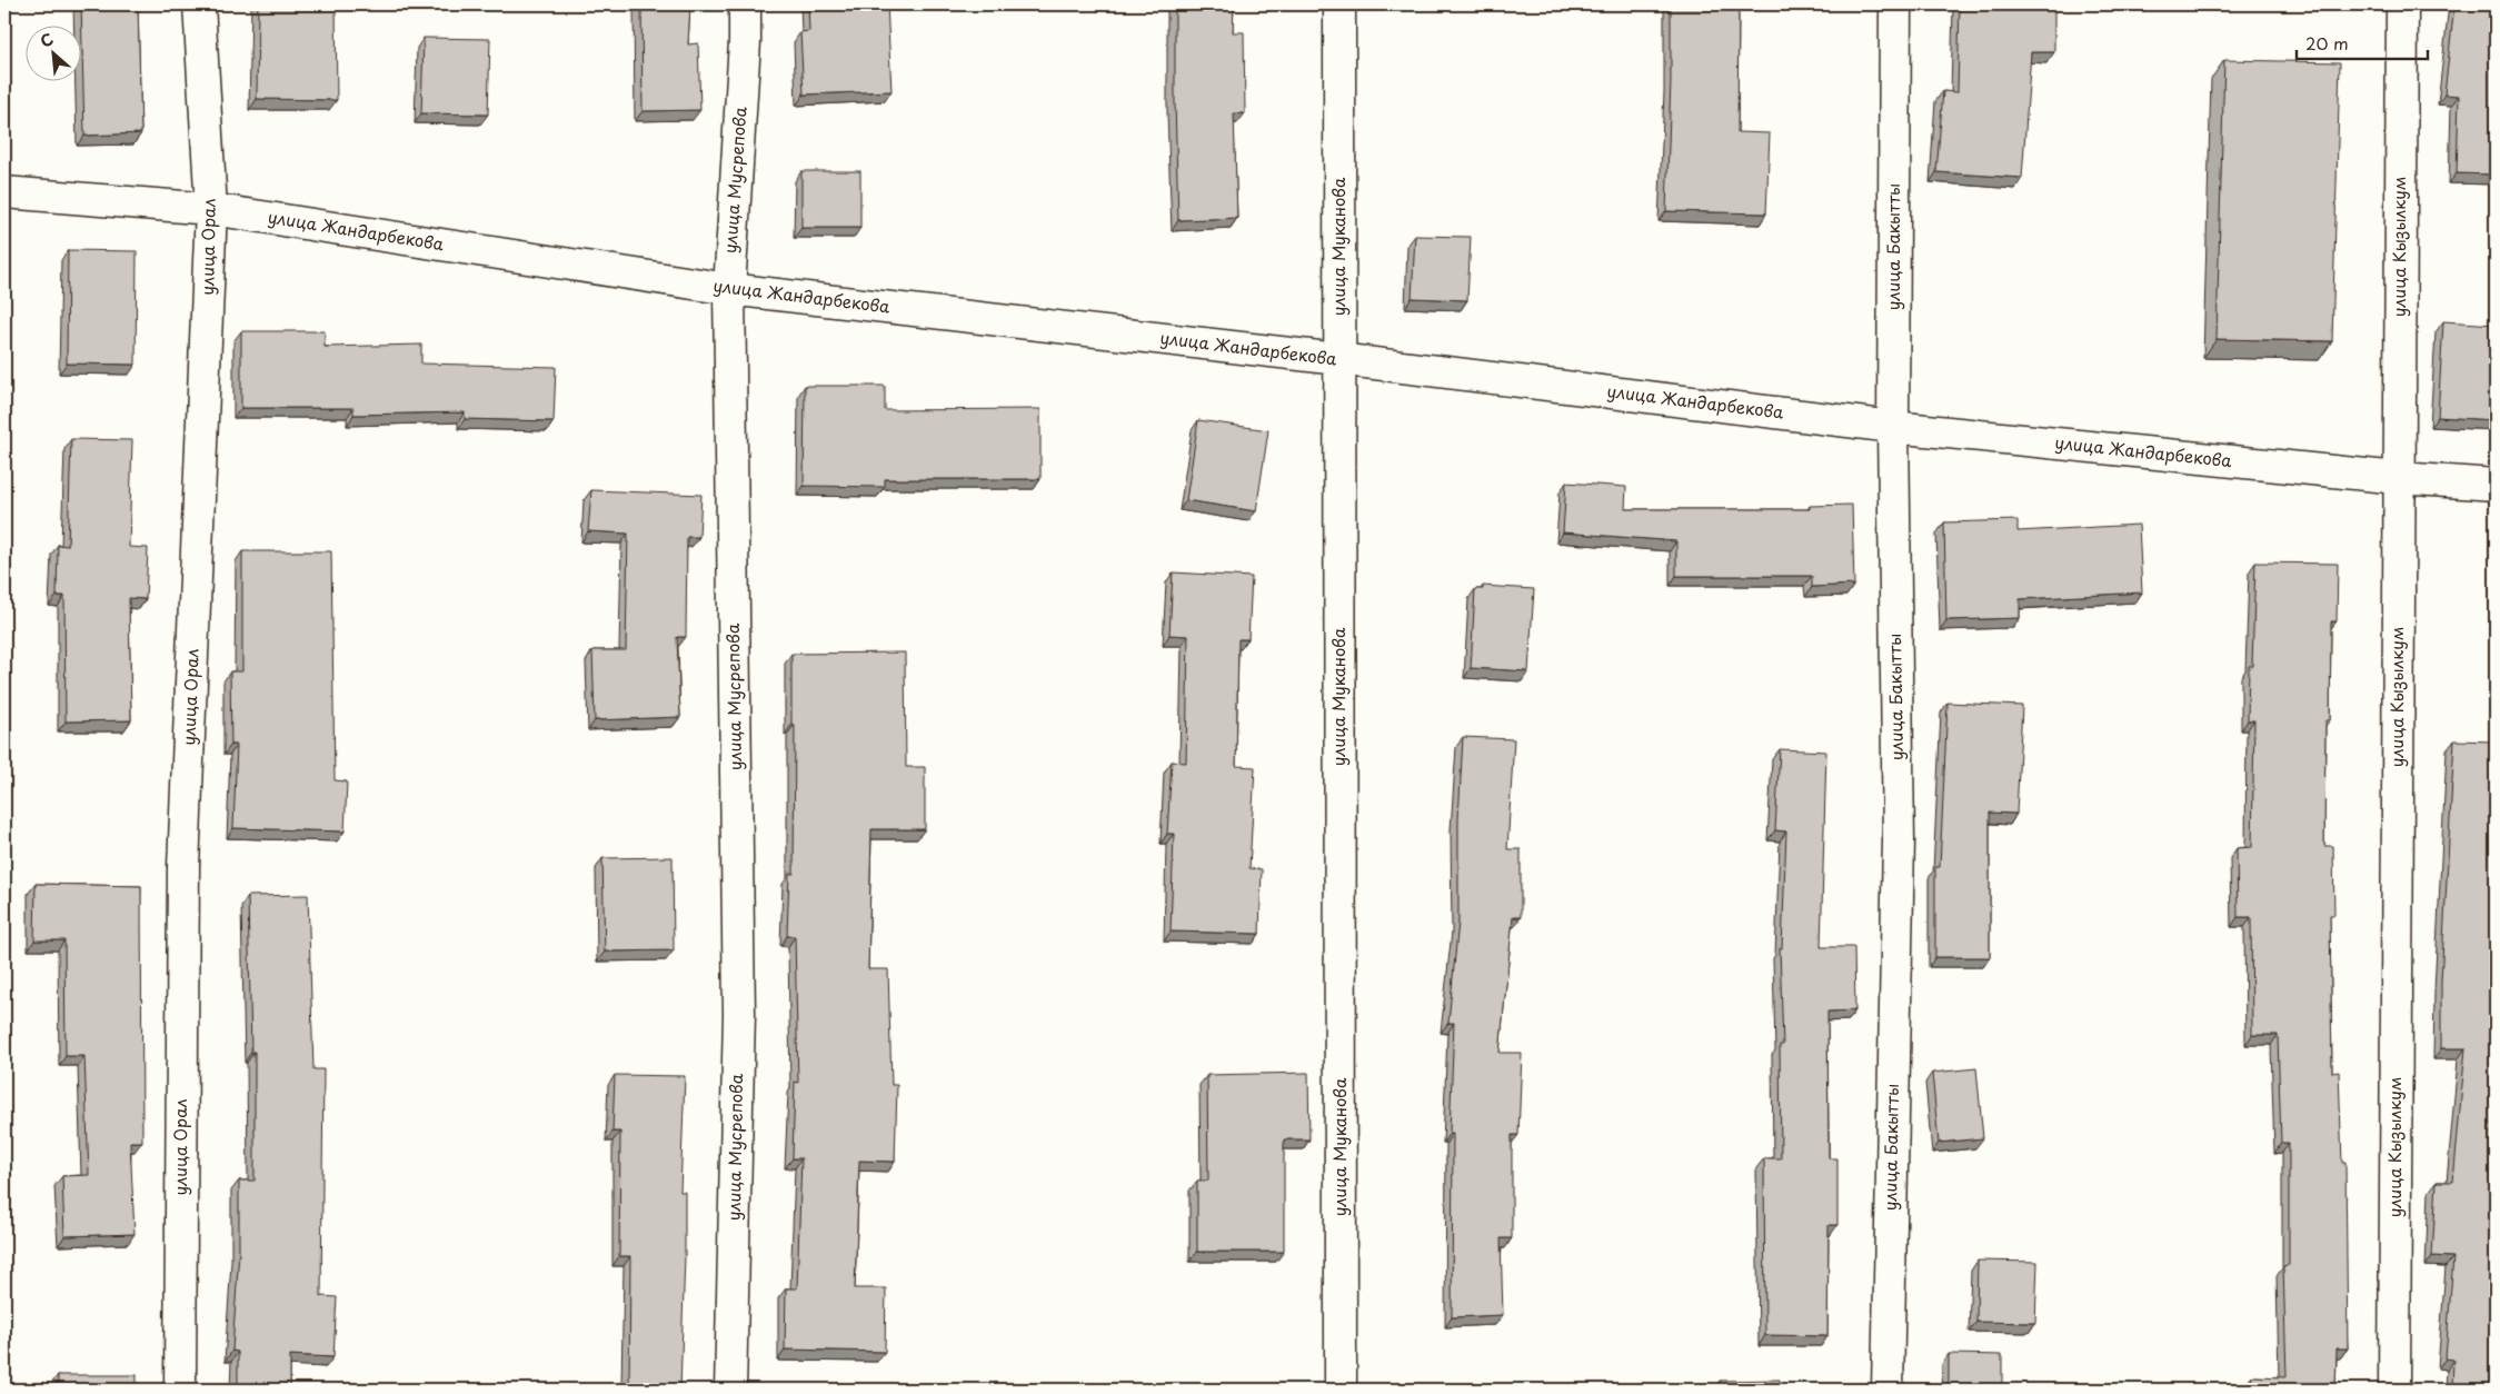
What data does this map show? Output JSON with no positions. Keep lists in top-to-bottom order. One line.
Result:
{"streets":{"street":["улица Мусрепова","улица Жандарбекова","улица Орал","улица Муканова","улица Бакытты","улица Кызылкум"]},"crossings":[["улица Мусрепова","улица Жандарбекова"],["улица Жандарбекова","улица Орал"],["улица Жандарбекова","улица Муканова"],["улица Жандарбекова","улица Бакытты"],["улица Жандарбекова","улица Кызылкум"]],"scale_bar":"20 m","north":"top left"}
